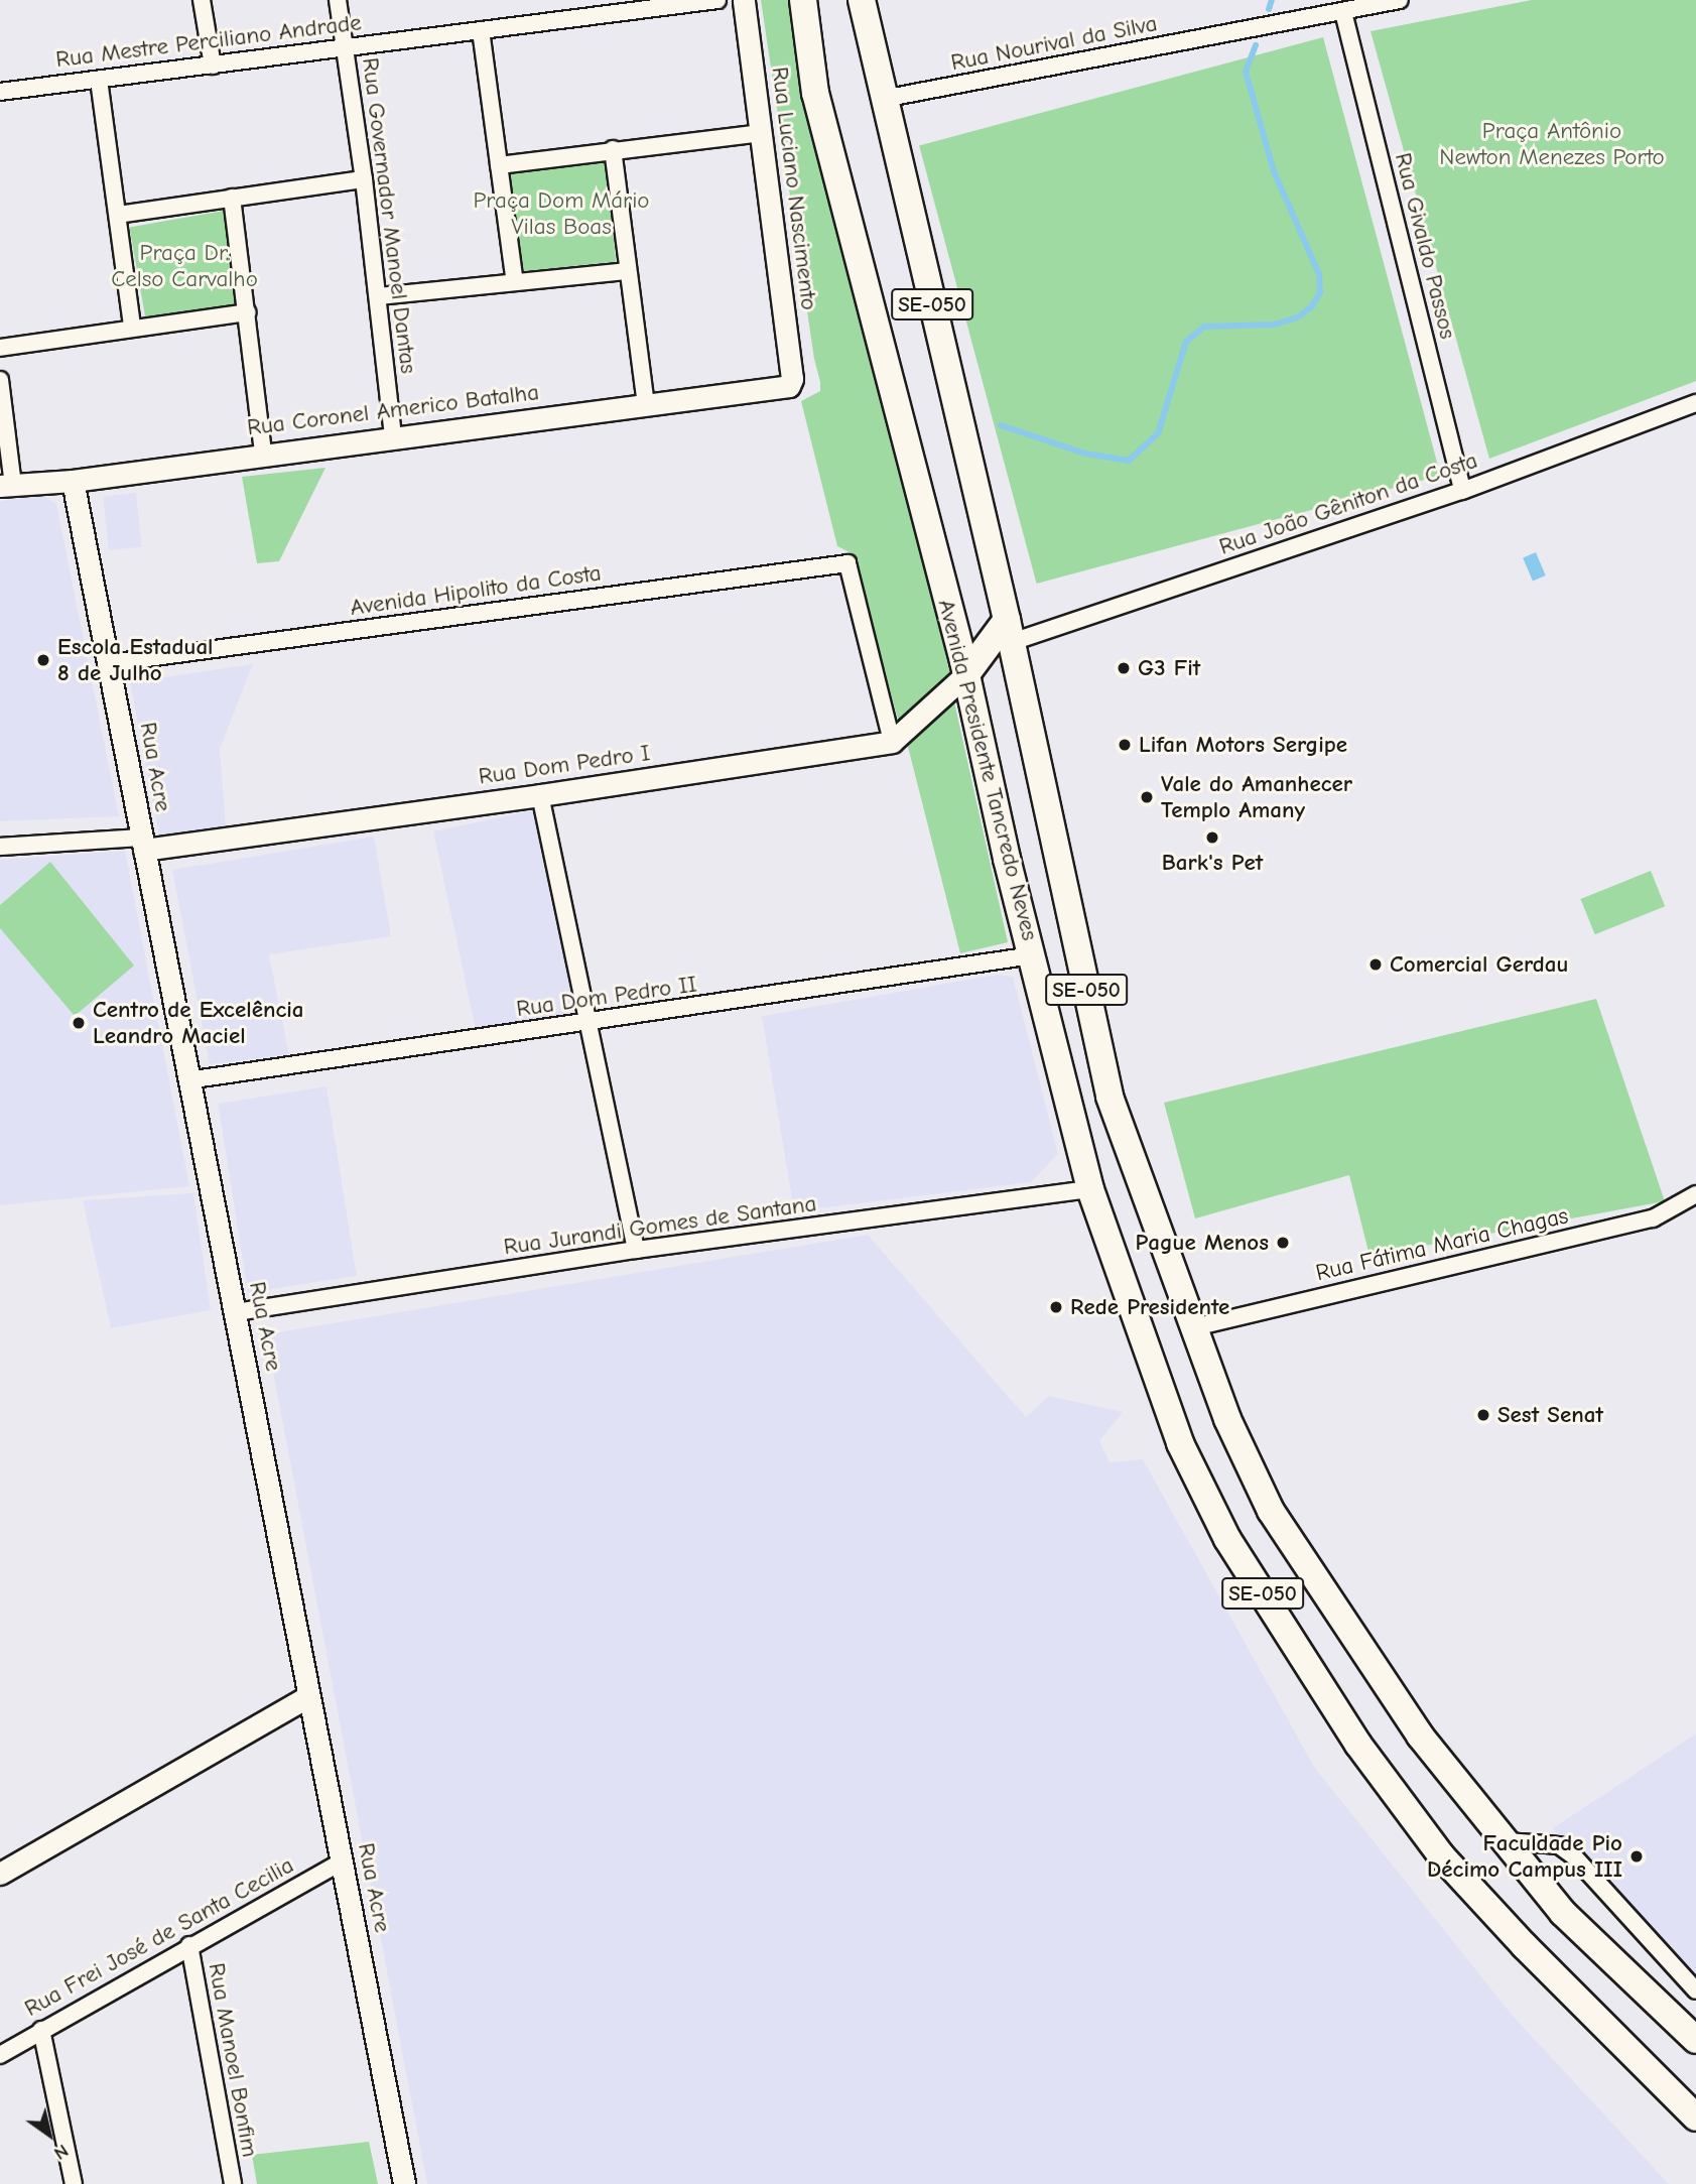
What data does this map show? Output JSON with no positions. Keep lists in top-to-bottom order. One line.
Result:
{"streets":{"main road":["SE-050","Avenida Presidente Tancredo Neves"],"street":["Rua Mestre Perciliano Andrade","Rua Nourival da Silva","Rua Luciano Nascimento","Rua Governador Manoel Dantas","Rua Givaldo Passos","Rua Coronel Americo Batalha","Rua João Gêniton da Costa","Avenida Hipolito da Costa","Rua Dom Pedro I","Rua Acre","Rua Dom Pedro II","Rua Jurandi Gomes de Santana","Rua Fátima Maria Chagas","Rua Frei José de Santa Cecilia","Rua Manoel Bonfim"]},"crossings":[["Rua Mestre Perciliano Andrade","Rua Governador Manoel Dantas"],["Rua Nourival da Silva","Rua Givaldo Passos"],["Rua Nourival da Silva","Avenida Presidente Tancredo Neves"],["Rua Luciano Nascimento","Rua Coronel Americo Batalha"],["Rua Governador Manoel Dantas","Rua Coronel Americo Batalha"],["Rua Givaldo Passos","Rua João Gêniton da Costa"],["Rua Coronel Americo Batalha","Rua Acre"],["Rua João Gêniton da Costa","Avenida Presidente Tancredo Neves"],["Avenida Hipolito da Costa","Rua Dom Pedro I"],["Avenida Hipolito da Costa","Rua Acre"],["Rua Dom Pedro I","Rua Acre"],["Rua Acre","Rua Dom Pedro II"],["Rua Acre","Rua Jurandi Gomes de Santana"],["Rua Acre","Rua Frei José de Santa Cecilia"],["Avenida Presidente Tancredo Neves","Rua Dom Pedro II"],["Avenida Presidente Tancredo Neves","Rua Jurandi Gomes de Santana"],["Avenida Presidente Tancredo Neves","Rua Fátima Maria Chagas"],["Rua Frei José de Santa Cecilia","Rua Manoel Bonfim"]],"parks":["Praça Antônio Newton Menezes Porto","Praça Dom Mário Vilas Boas","Praça Dr. Celso Carvalho"],"places":["Escola Estadual 8 de Julho","G3 Fit","Lifan Motors Sergipe","Vale do Amanhecer Templo Amany","Bark's Pet","Comercial Gerdau","Centro de Excelência Leandro Maciel","Pague Menos","Rede Presidente","Sest Senat","Faculdade Pio Décimo Campus III"],"north":"bottom right"}
